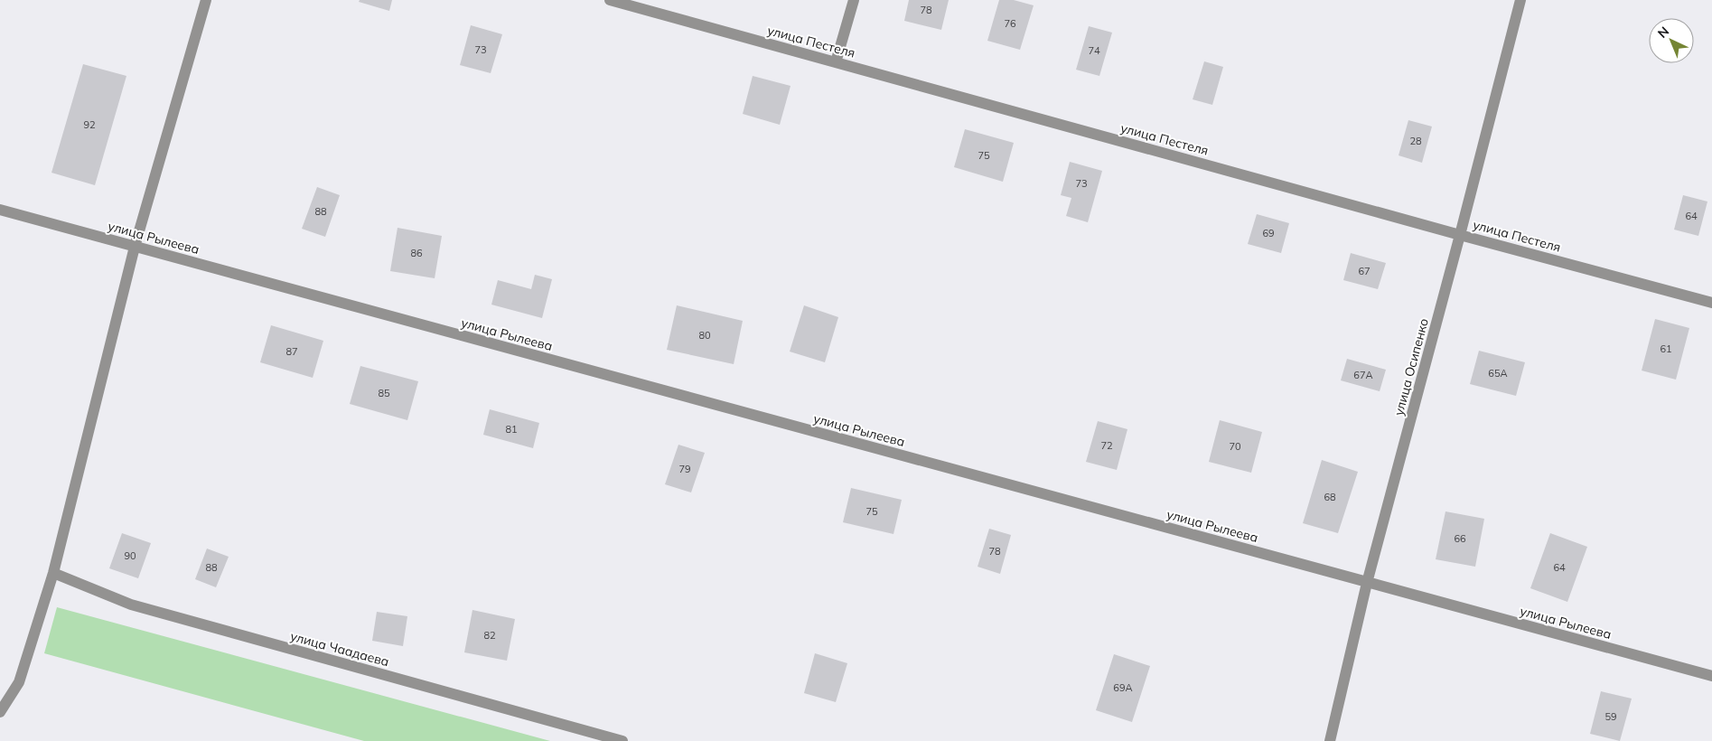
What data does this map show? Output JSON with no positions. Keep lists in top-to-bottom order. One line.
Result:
{"streets":{"street":["улица Пестеля","улица Рылеева","улица Осипенко","улица Чаадаева"]},"crossings":[["улица Пестеля","улица Осипенко"],["улица Рылеева","улица Осипенко"]],"house_numbers":["78","76","73","74","92","28","75","73","88","64","69","86","67","80","61","87","65А","67А","85","81","72","70","79","68","75","66","78","90","88","64","82","69А","59"],"north":"top left"}
